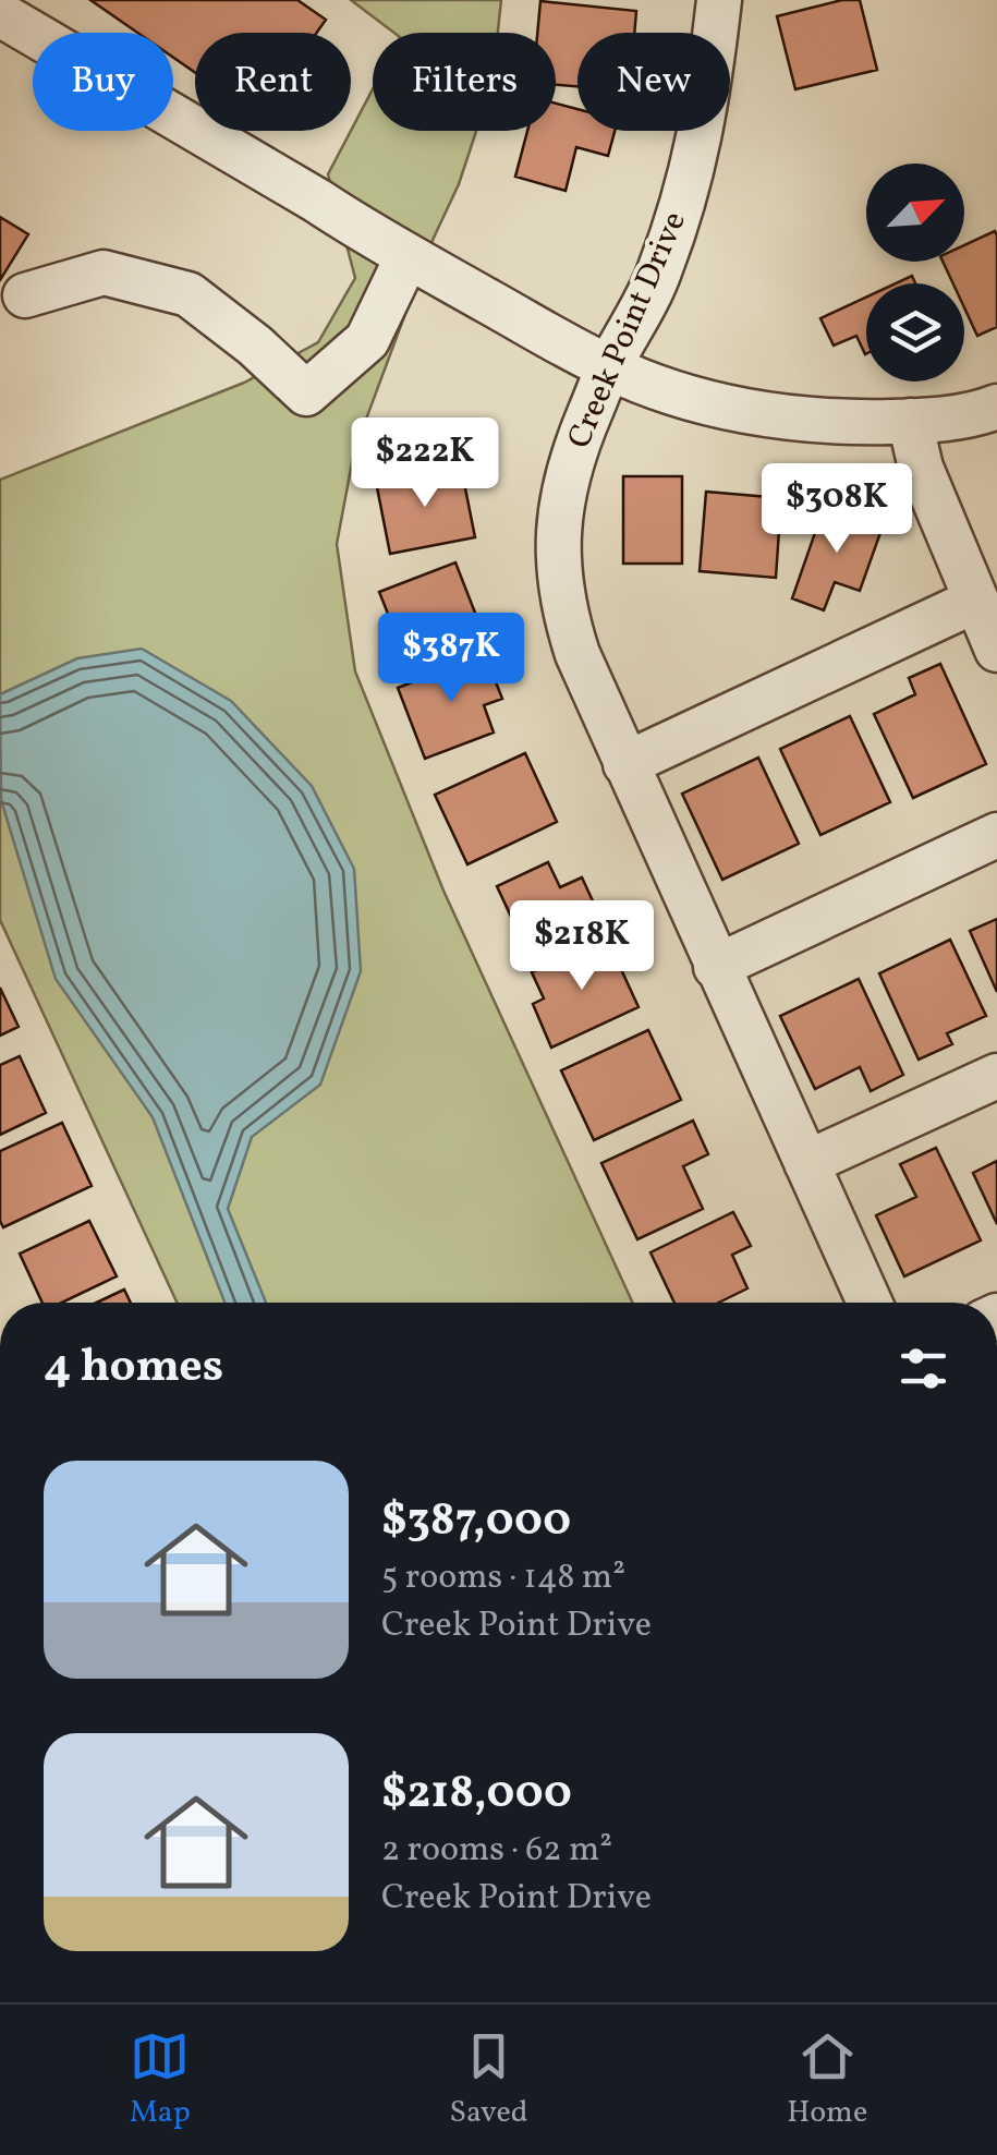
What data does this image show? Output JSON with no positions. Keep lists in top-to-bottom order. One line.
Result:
{"streets":{"street":["Creek Point Drive"]},"north":"top right","page":{"chip":["Buy","Rent","Filters","New"],"price":["$222K","$308K","$387K","$218K"],"heading":"4 homes","list":[{"name":"$387,000","note":"5 rooms · 148 m² · Creek Point Drive"},{"name":"$218,000","note":"2 rooms · 62 m² · Creek Point Drive"}],"tabs":["Map","Saved","Home"]}}
